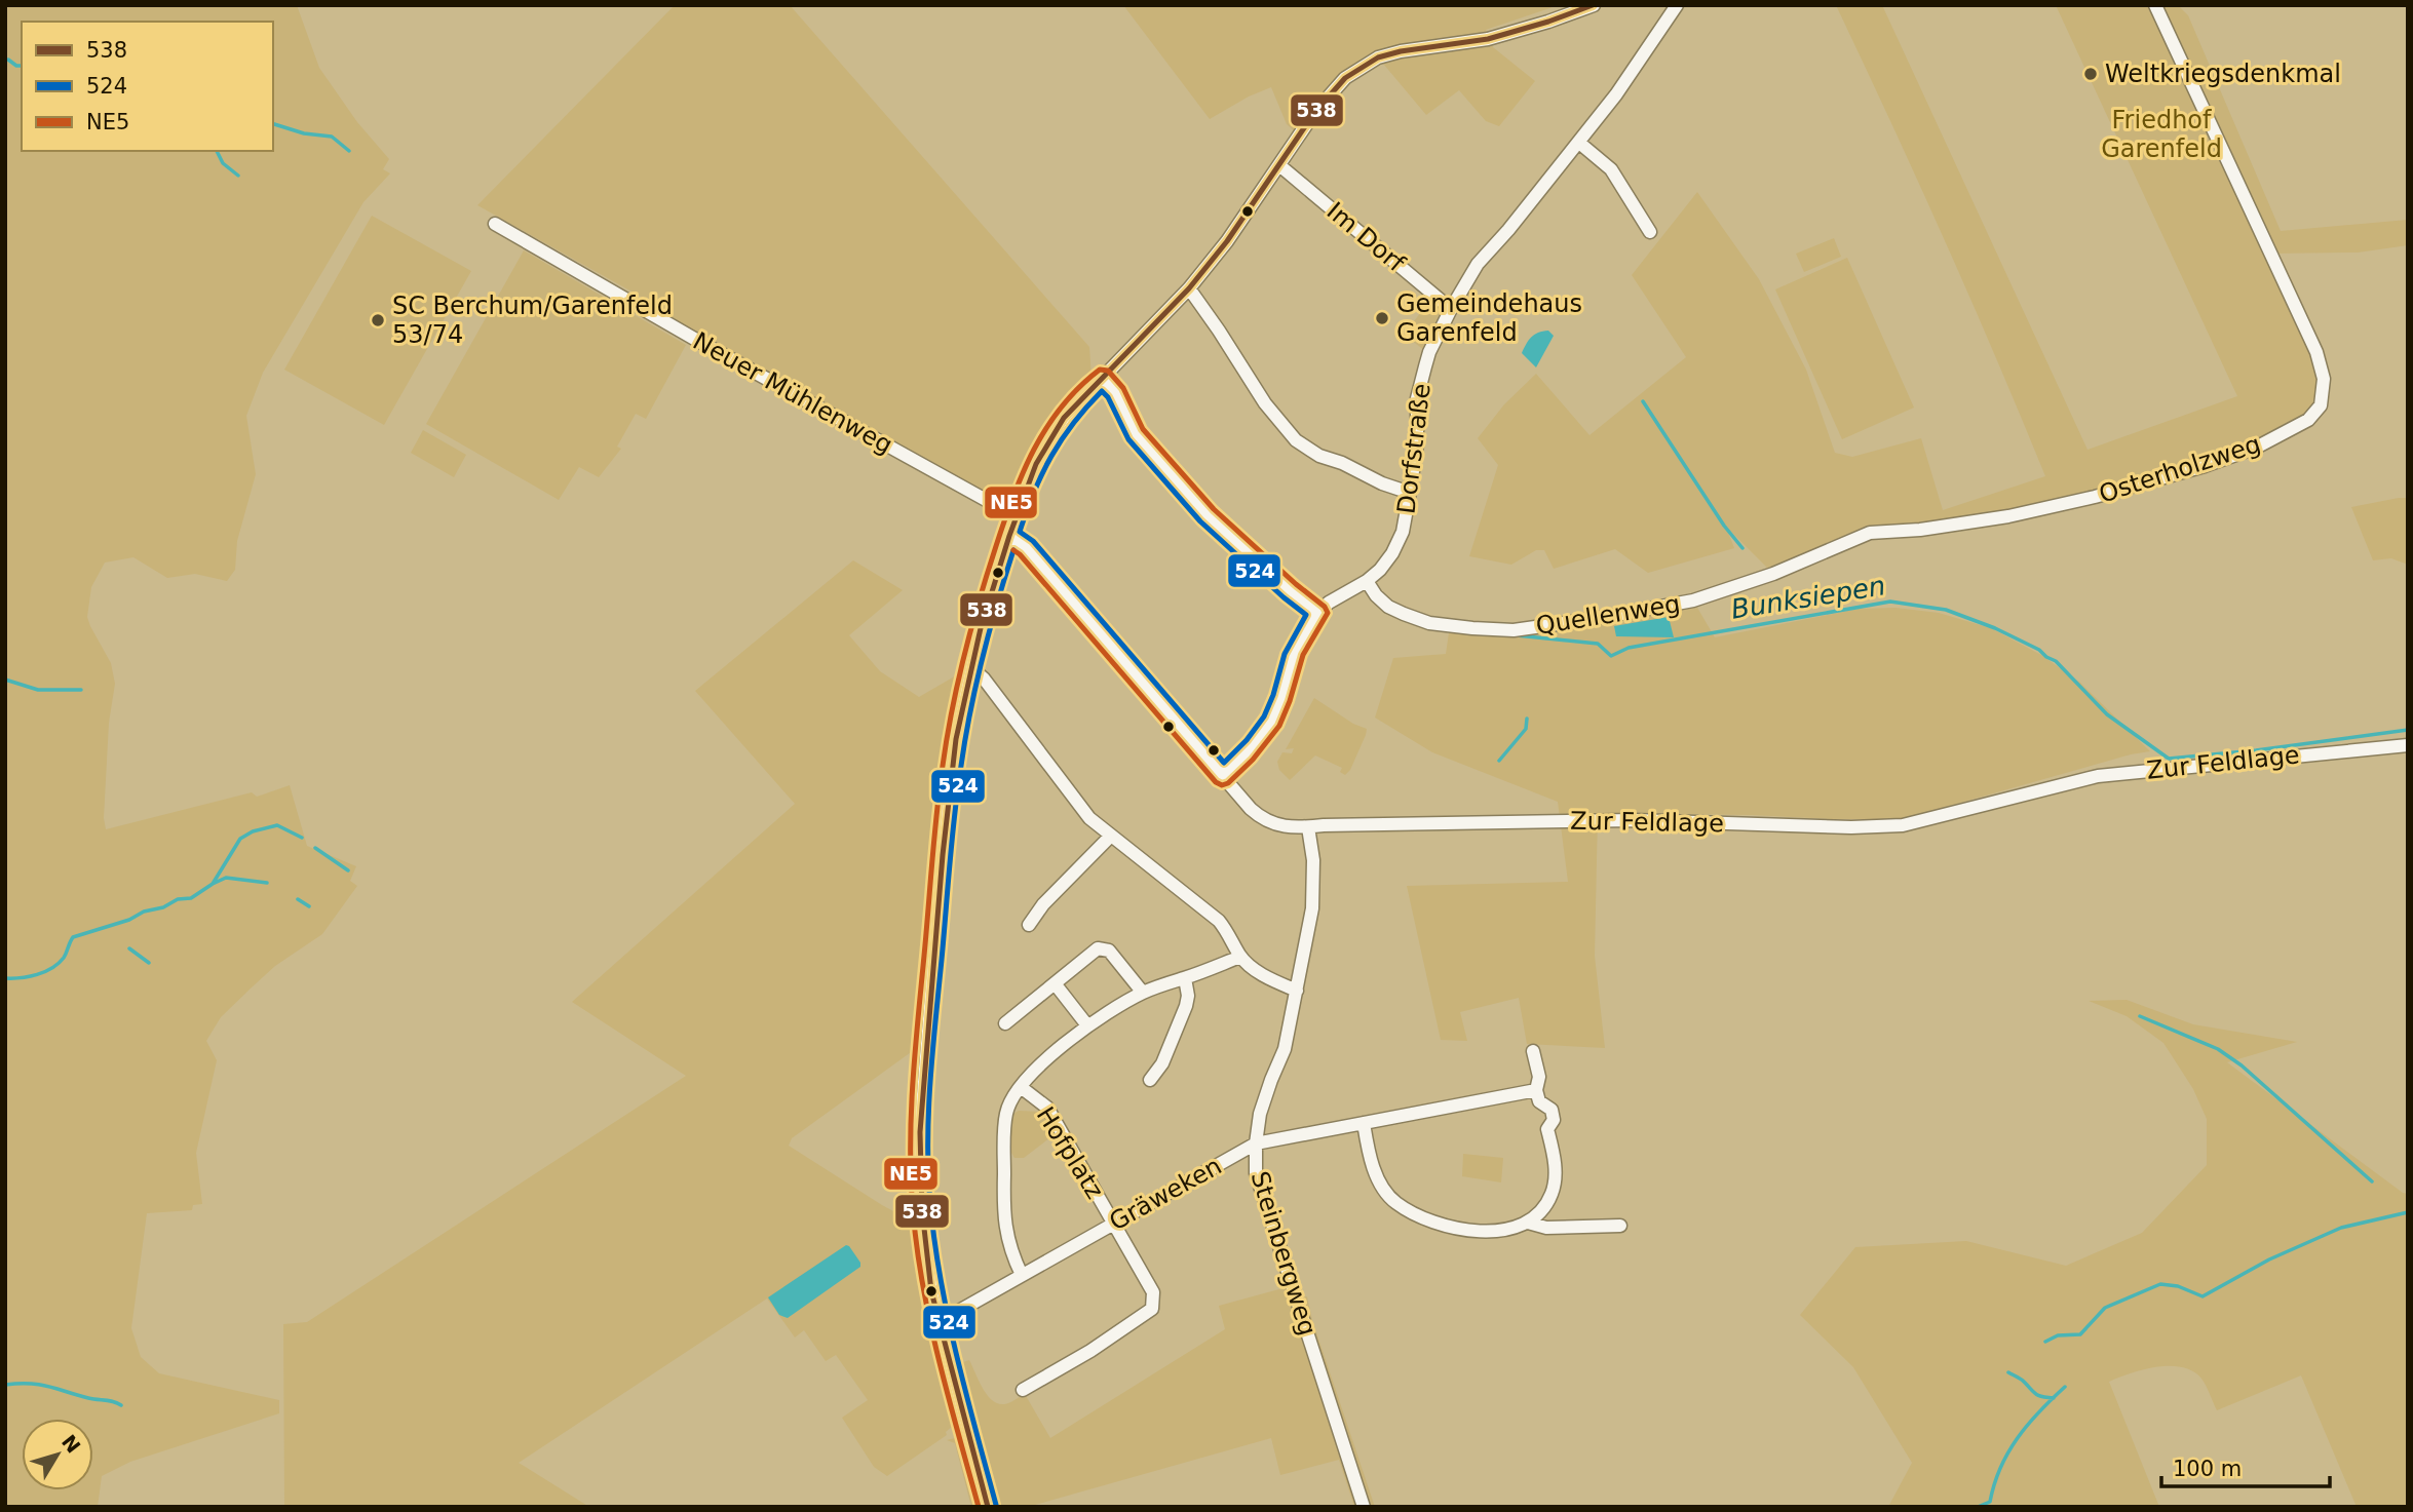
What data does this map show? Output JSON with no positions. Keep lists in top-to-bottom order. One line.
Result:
{"streets":{"street":["Im Dorf","Neuer Mühlenweg","Dorfstraße","Osterholzweg","Quellenweg","Zur Feldlage","Hofplatz","Gräweken","Steinbergweg"]},"crossings":[["Im Dorf","Dorfstraße"],["Dorfstraße","Quellenweg"],["Dorfstraße","Zur Feldlage"],["Osterholzweg","Quellenweg"],["Zur Feldlage","Steinbergweg"],["Hofplatz","Gräweken"],["Gräweken","Steinbergweg"]],"water":["Bunksiepen"],"parks":["Friedhof Garenfeld"],"places":["Weltkriegsdenkmal","Gemeindehaus Garenfeld","SC Berchum/Garenfeld 53/74"],"lines":["transit line 538","transit line NE5","transit line 524"],"legend":["538","524","NE5"],"scale_bar":"100 m","north":"top right"}
